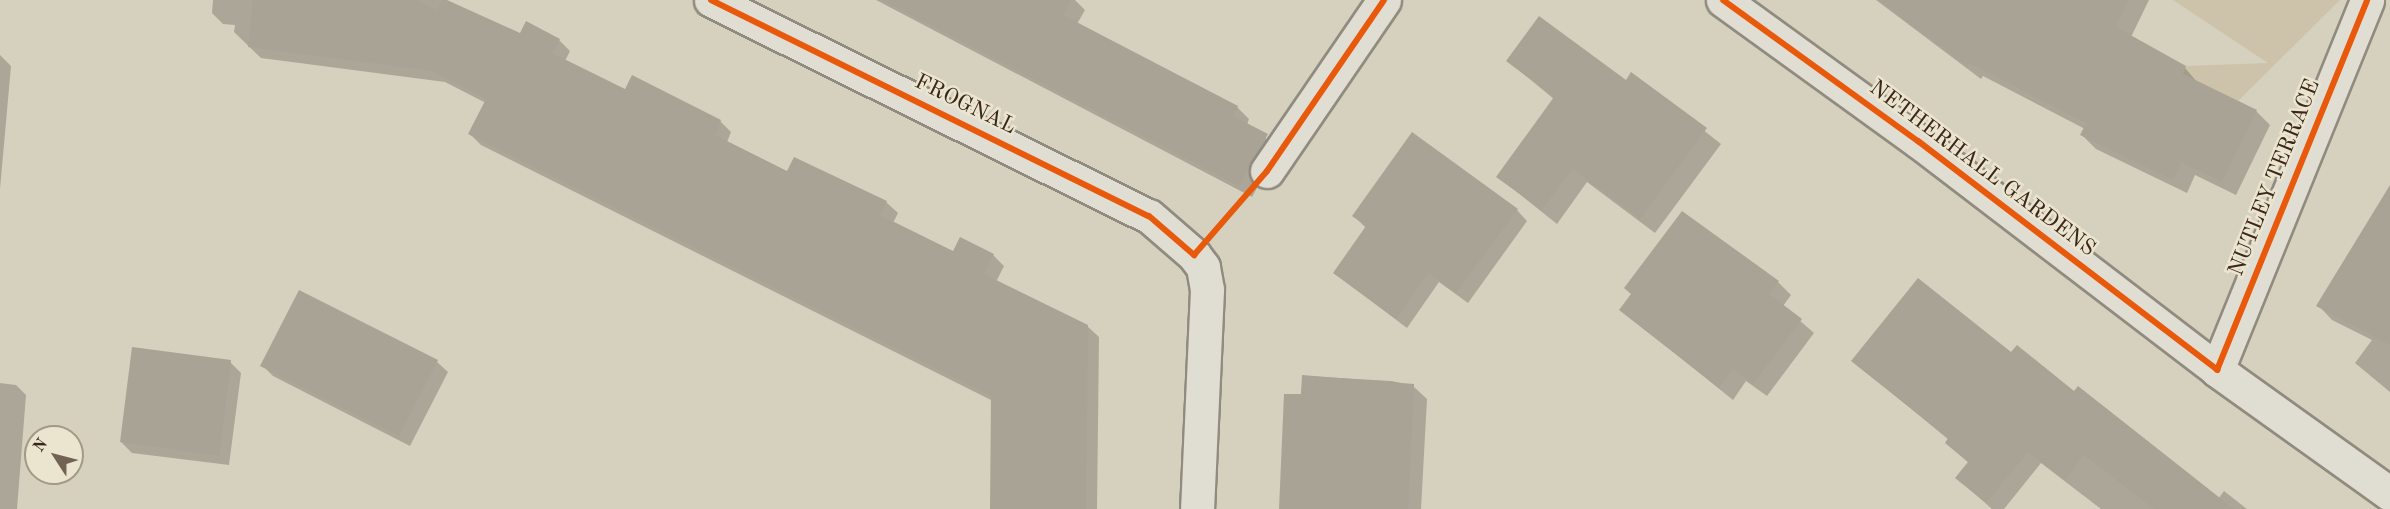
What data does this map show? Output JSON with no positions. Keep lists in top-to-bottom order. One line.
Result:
{"streets":{"street":["FROGNAL","NETHERHALL GARDENS","NUTLEY TERRACE"]},"crossings":[["NETHERHALL GARDENS","NUTLEY TERRACE"]],"north":"top left"}
